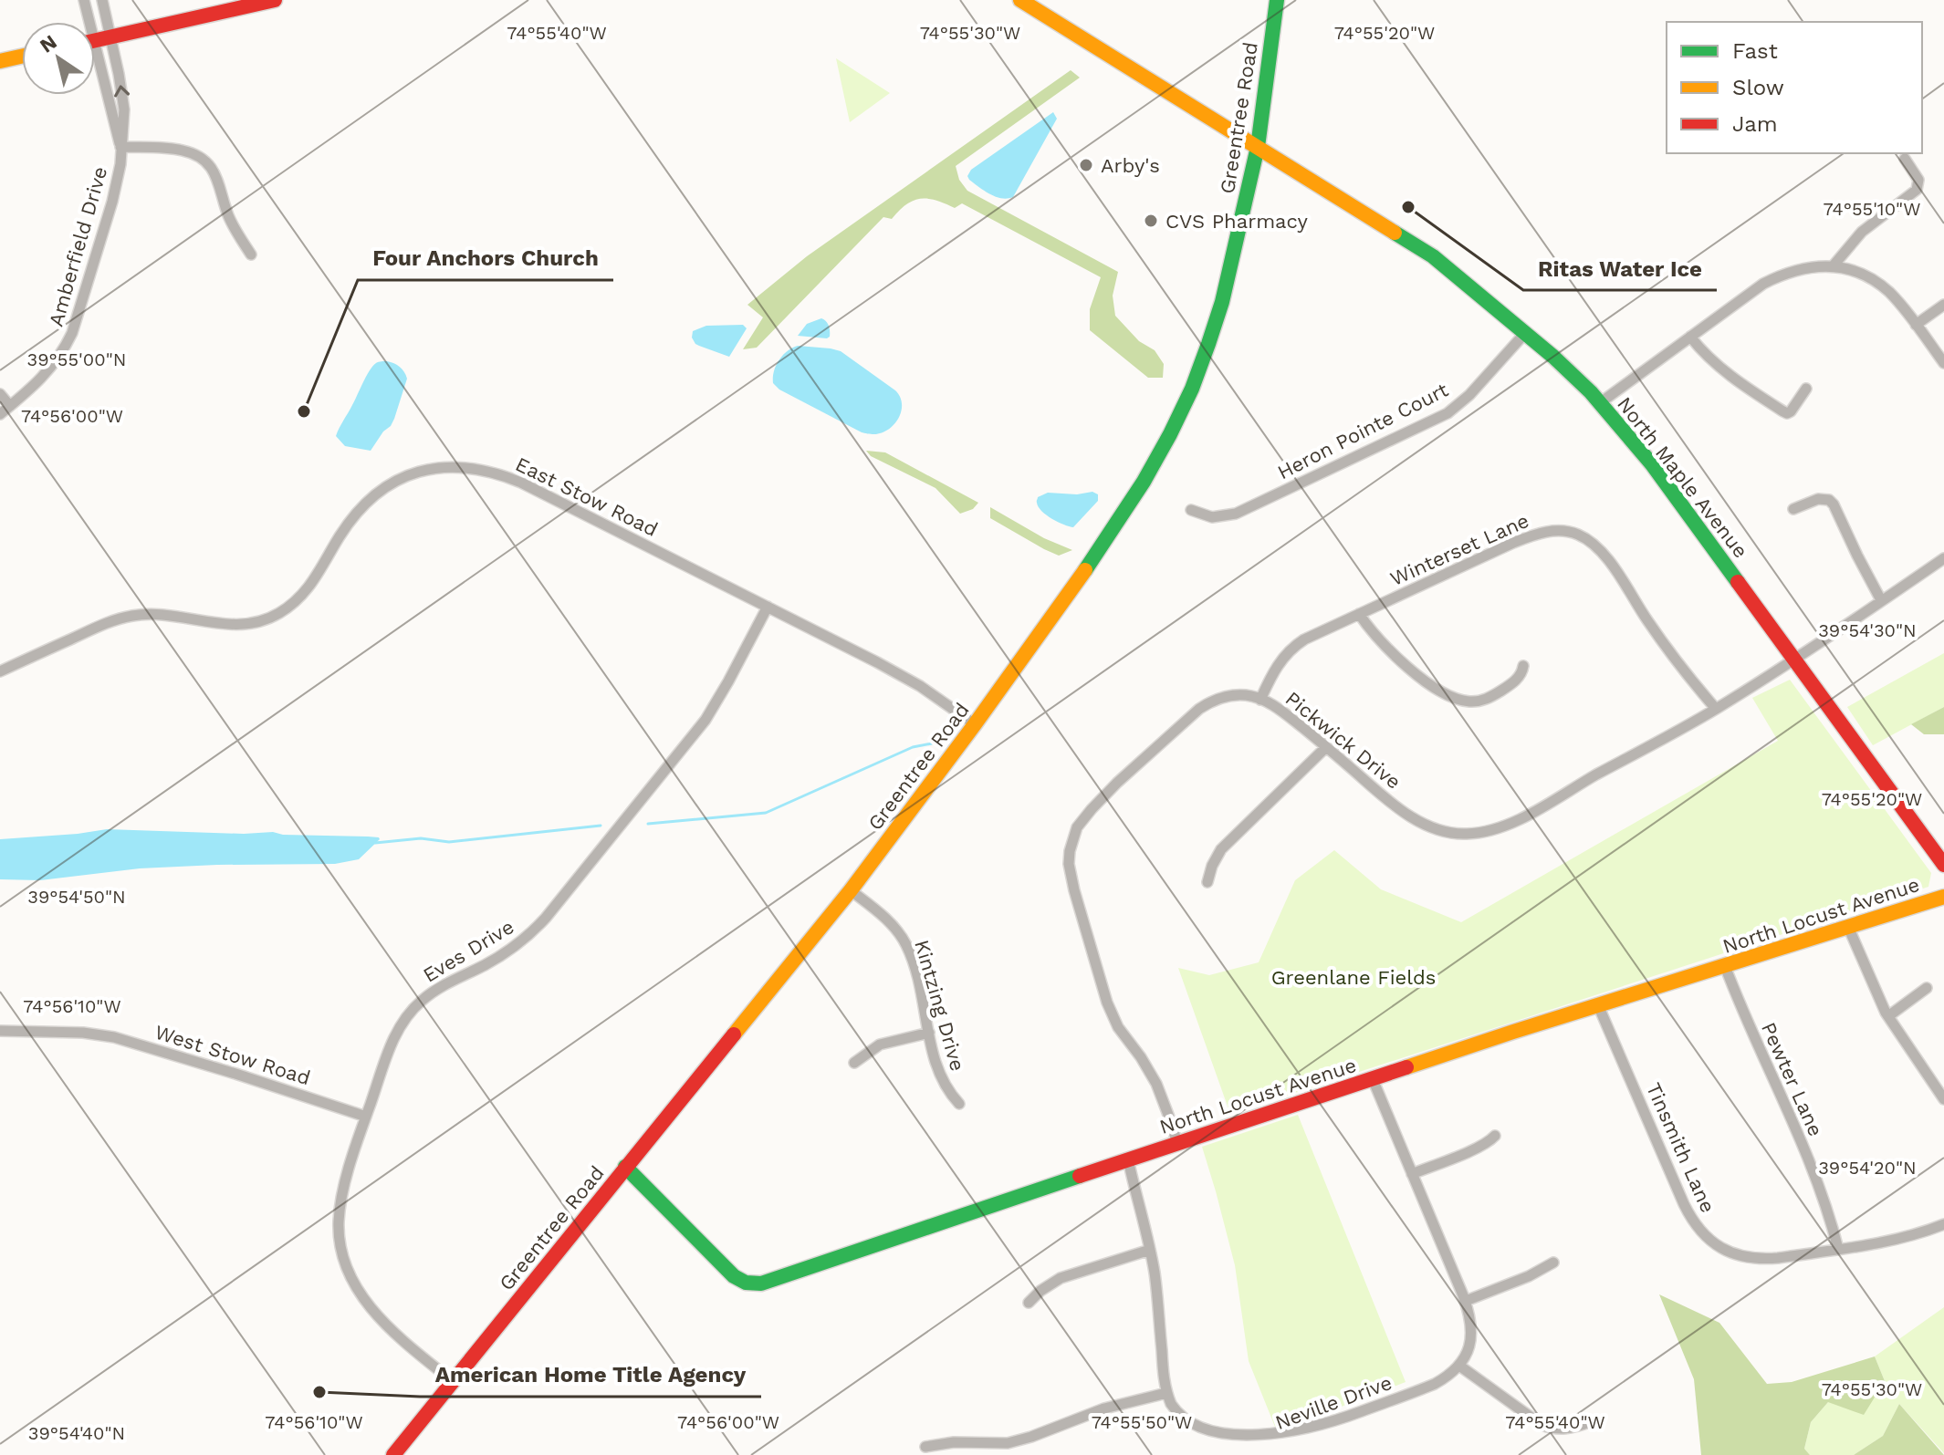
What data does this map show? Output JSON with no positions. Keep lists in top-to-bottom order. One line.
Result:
{"streets":{"main road":["Greentree Road","North Maple Avenue","North Locust Avenue"],"street":["Amberfield Drive","Heron Pointe Court","East Stow Road","Winterset Lane","Pickwick Drive","Eves Drive","Kintzing Drive","West Stow Road","Pewter Lane","Tinsmith Lane","Neville Drive"]},"crossings":[["Greentree Road","North Maple Avenue"],["Greentree Road","East Stow Road"],["Greentree Road","North Locust Avenue"],["Greentree Road","Eves Drive"],["Greentree Road","Kintzing Drive"],["Heron Pointe Court","North Maple Avenue"],["North Maple Avenue","Pickwick Drive"],["East Stow Road","Eves Drive"],["Winterset Lane","Pickwick Drive"],["Pickwick Drive","North Locust Avenue"],["North Locust Avenue","Pewter Lane"],["North Locust Avenue","Tinsmith Lane"],["Eves Drive","West Stow Road"],["Pewter Lane","Tinsmith Lane"]],"parks":["Greenlane Fields"],"places":["Arby's","Ritas Water Ice","CVS Pharmacy","Four Anchors Church","American Home Title Agency"],"legend":["Fast","Slow","Jam"],"north":"top left","coordinates":["74°55'20\"W","74°55'40\"W","74°55'30\"W","74°55'10\"W","39°55'00\"N","74°56'00\"W","39°54'30\"N","39°54'50\"N","74°56'10\"W","39°54'20\"N","74°55'50\"W","39°54'40\"N"]}
